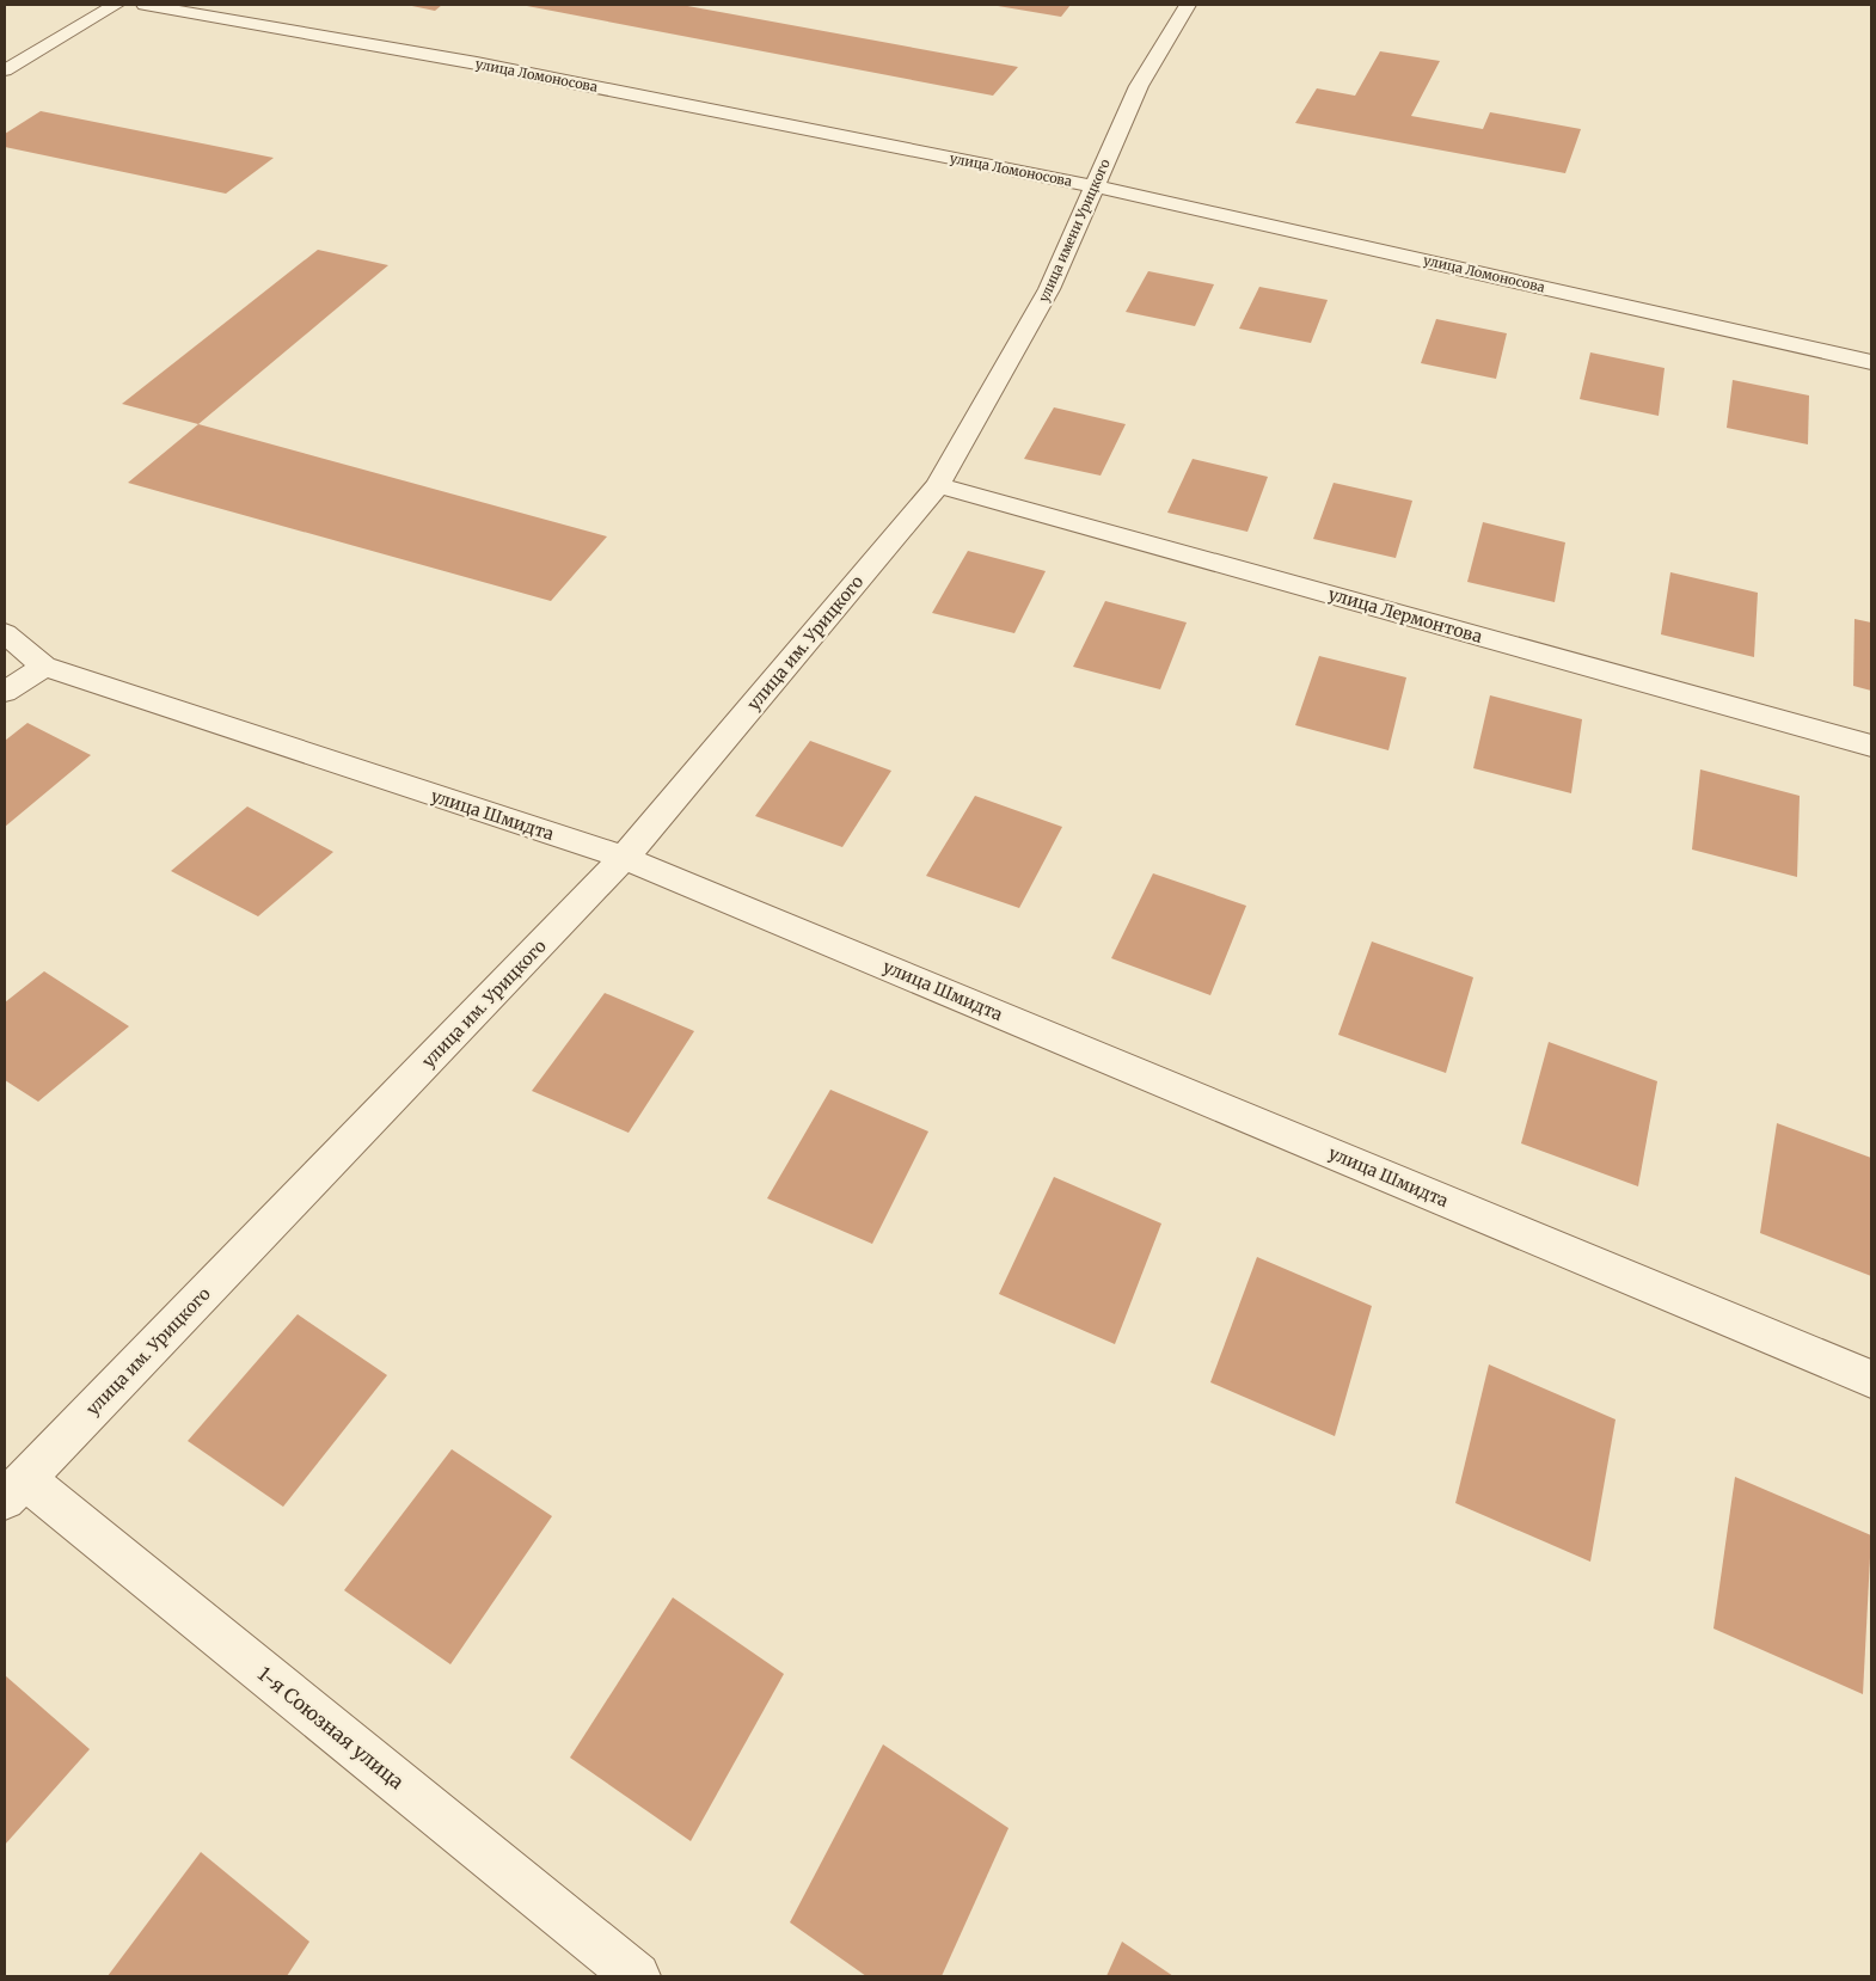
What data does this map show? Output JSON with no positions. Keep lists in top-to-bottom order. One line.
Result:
{"streets":{"street":["улица Ломоносова","улица имени Урицкого","улица Лермонтова","улица им. Урицкого","улица Шмидта","1-я Союзная улица"]},"crossings":[["улица Ломоносова","улица имени Урицкого"],["улица имени Урицкого","улица Лермонтова"],["улица имени Урицкого","улица им. Урицкого"],["улица Лермонтова","улица им. Урицкого"],["улица им. Урицкого","улица Шмидта"],["улица им. Урицкого","1-я Союзная улица"]]}
